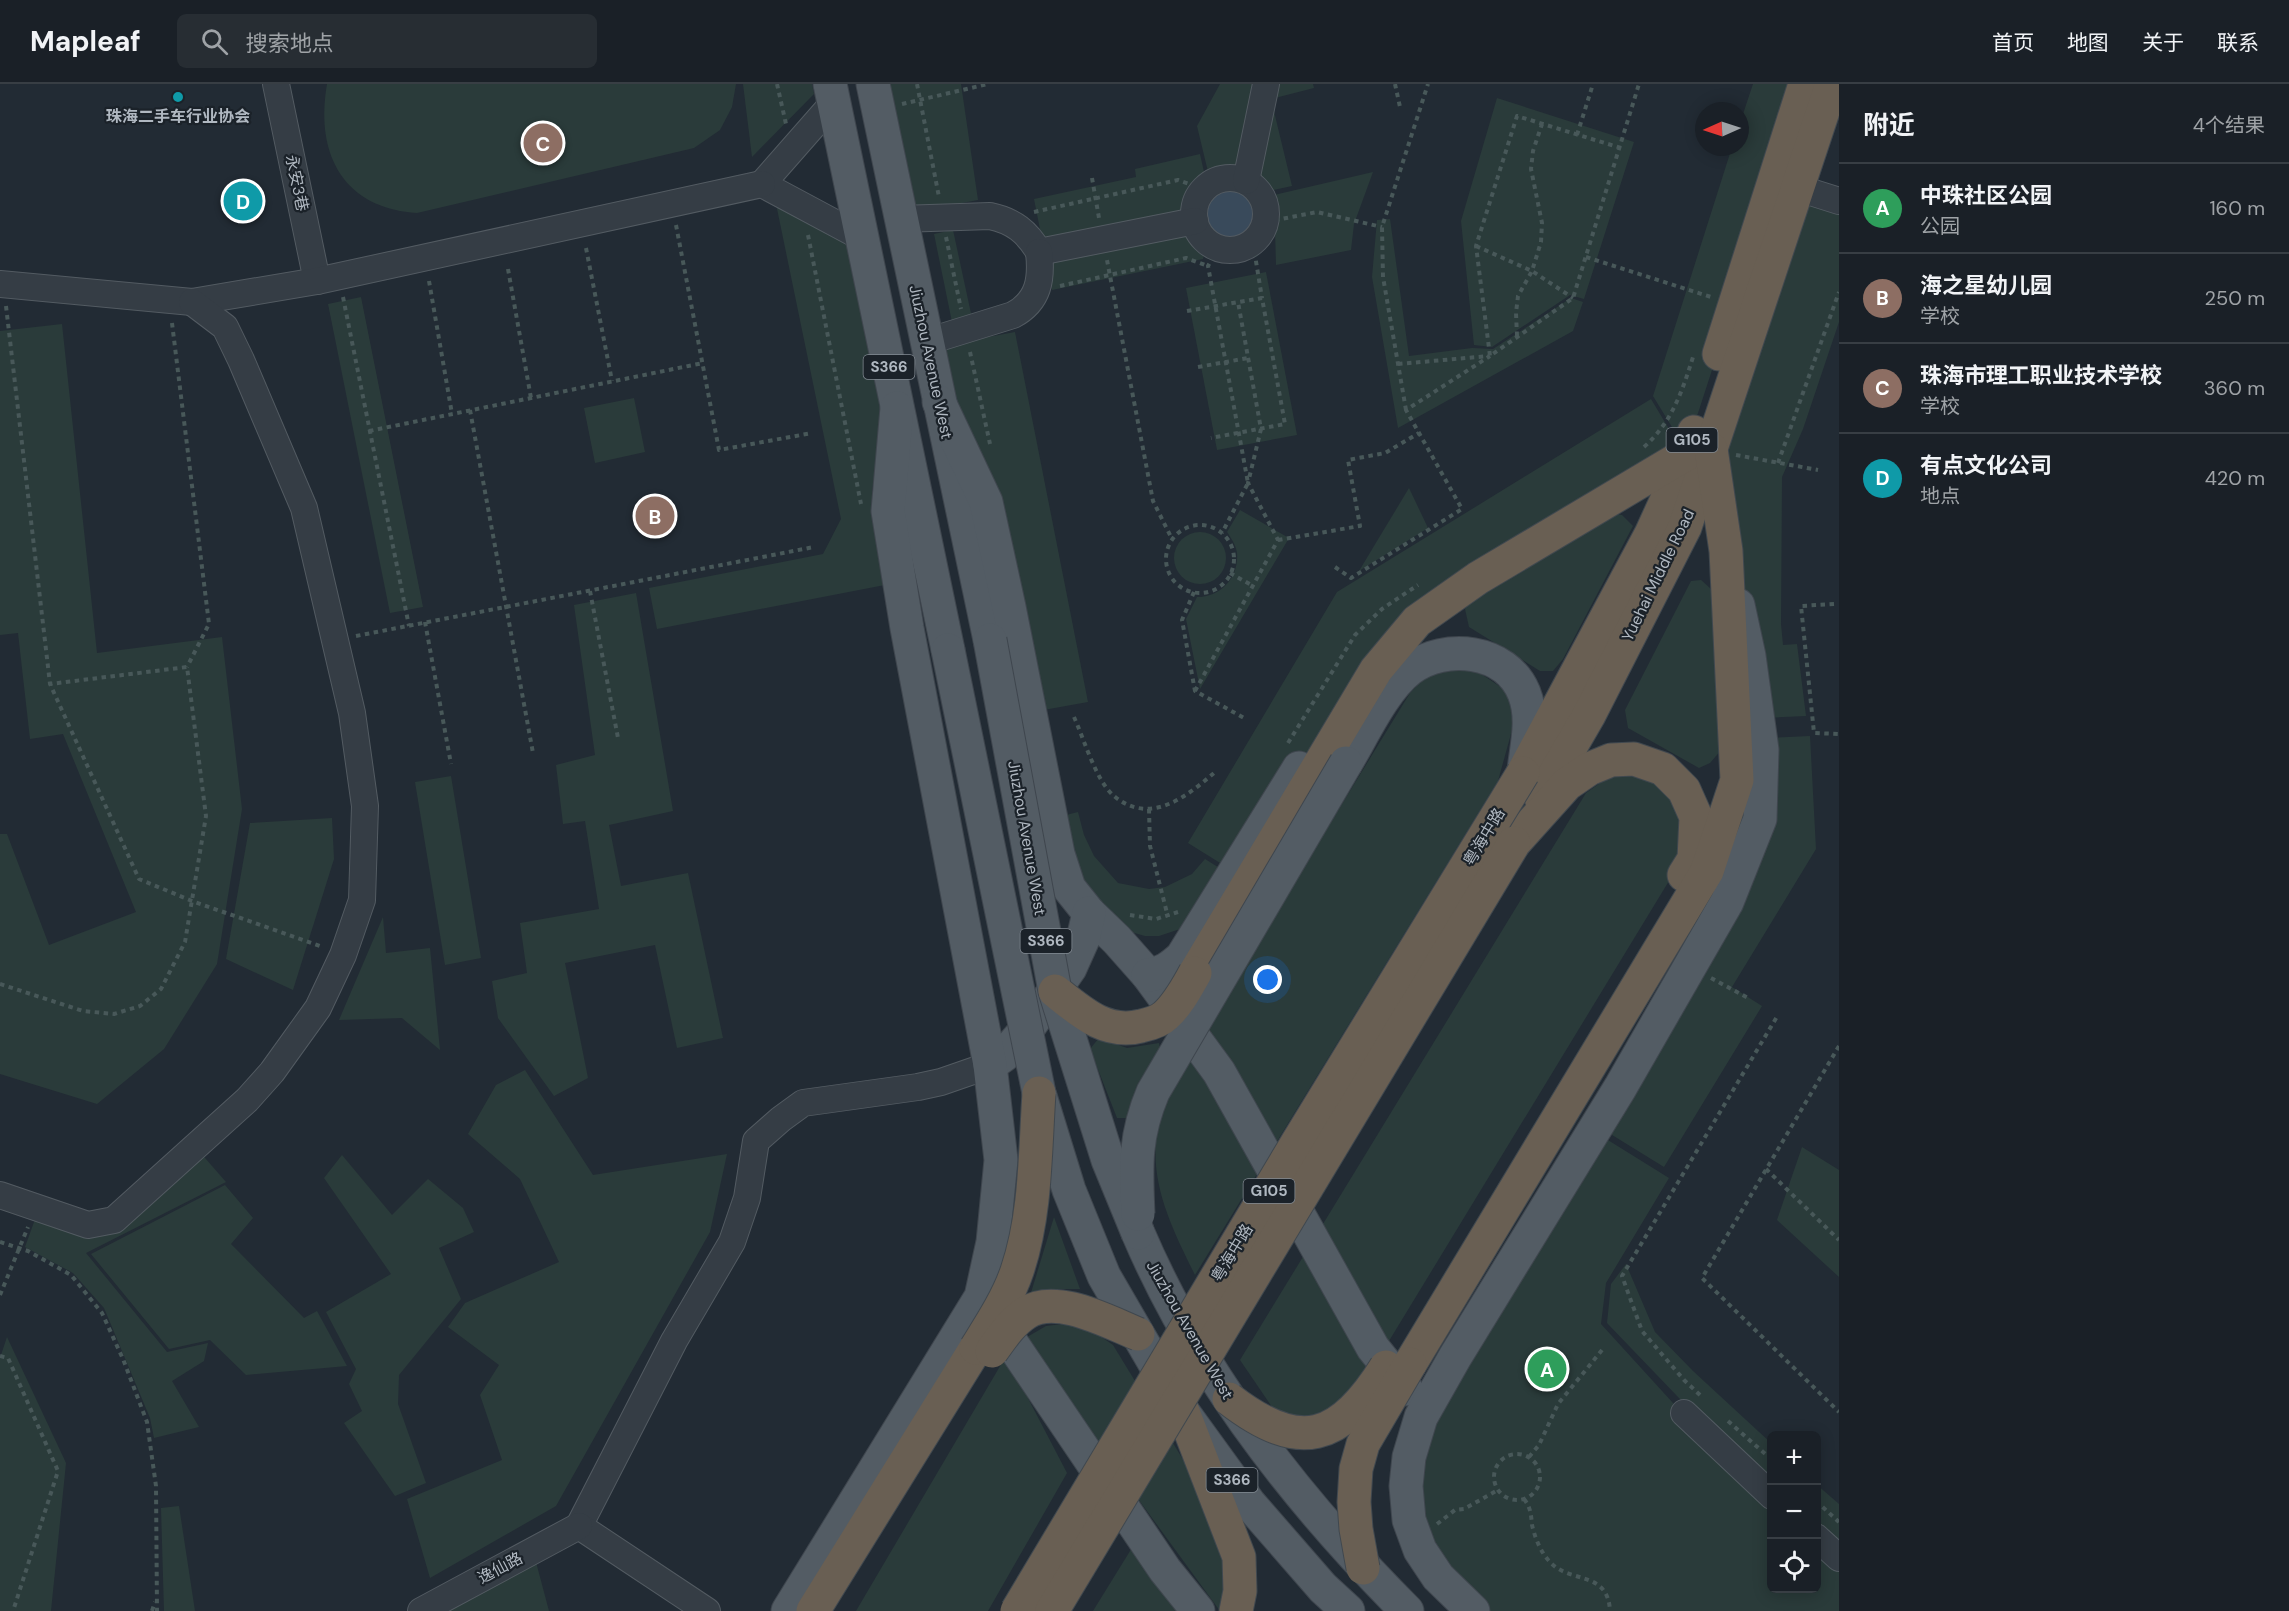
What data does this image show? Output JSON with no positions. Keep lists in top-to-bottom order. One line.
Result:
{"streets":{"highway":["G105","Yuehai Middle Road","粤海中路"],"main road":["Jiuzhou Avenue West","S366"],"street":["永安3巷","逸仙路"]},"crossings":[["Yuehai Middle Road","粤海中路"]],"places":["珠海二手车行业协会"],"north":"left","page":{"header":"Mapleaf","search":"搜索地点","nav":["首页","地图","关于","联系"],"heading":["附近","4个结果"],"pins":["C","D","B","A"],"list":[{"mark":"A","name":"中珠社区公园","note":"公园","value":"160 m"},{"mark":"B","name":"海之星幼儿园","note":"学校","value":"250 m"},{"mark":"C","name":"珠海市理工职业技术学校","note":"学校","value":"360 m"},{"mark":"D","name":"有点文化公司","note":"地点","value":"420 m"}],"map_buttons":["+","−"]}}
